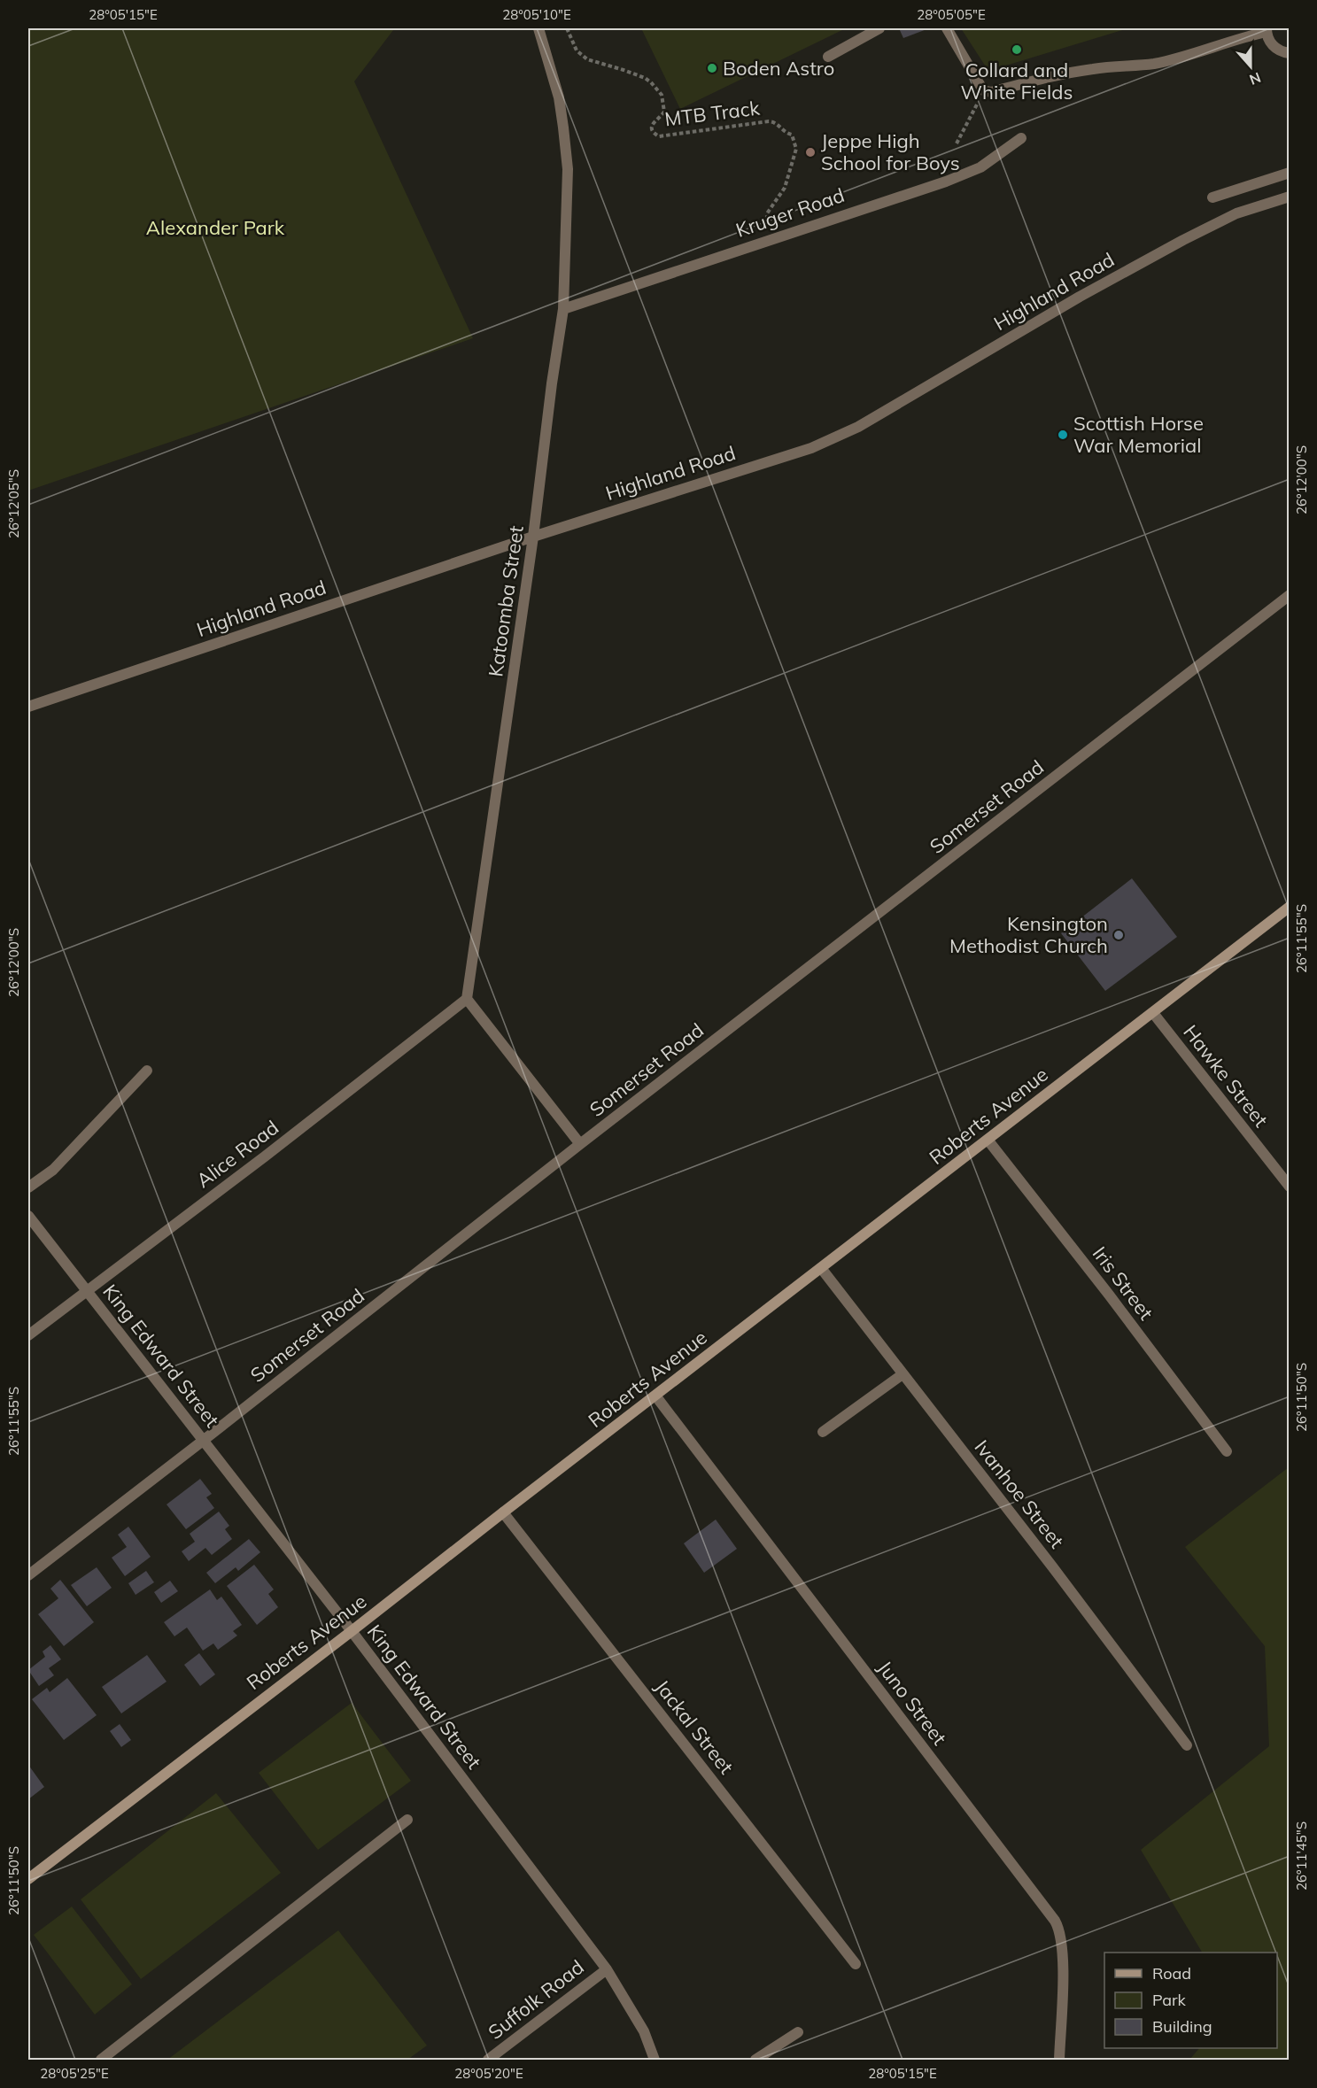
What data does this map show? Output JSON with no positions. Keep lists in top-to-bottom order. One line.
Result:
{"streets":{"main road":["Roberts Avenue"],"street":["Kruger Road","Highland Road","Katoomba Street","Somerset Road","Hawke Street","Alice Road","Iris Street","King Edward Street","Ivanhoe Street","Juno Street","Jackal Street","Suffolk Road"],"path":["MTB Track"]},"crossings":[["MTB Track","Kruger Road"],["Kruger Road","Katoomba Street"],["Highland Road","Katoomba Street"],["Katoomba Street","Alice Road"],["Somerset Road","King Edward Street"],["Hawke Street","Roberts Avenue"],["Roberts Avenue","Iris Street"],["Roberts Avenue","King Edward Street"],["Roberts Avenue","Ivanhoe Street"],["Roberts Avenue","Juno Street"],["Roberts Avenue","Jackal Street"],["Alice Road","King Edward Street"],["King Edward Street","Suffolk Road"]],"parks":["Alexander Park"],"places":["Collard and White Fields","Boden Astro","Jeppe High School for Boys","Scottish Horse War Memorial","Kensington Methodist Church"],"legend":["Road","Park","Building"],"north":"bottom","coordinates":["28°05'15\"E","28°05'10\"E","28°05'05\"E","26°12'00\"S","26°12'05\"S","26°11'55\"S","26°11'50\"S","26°11'45\"S","28°05'25\"E","28°05'20\"E"]}
